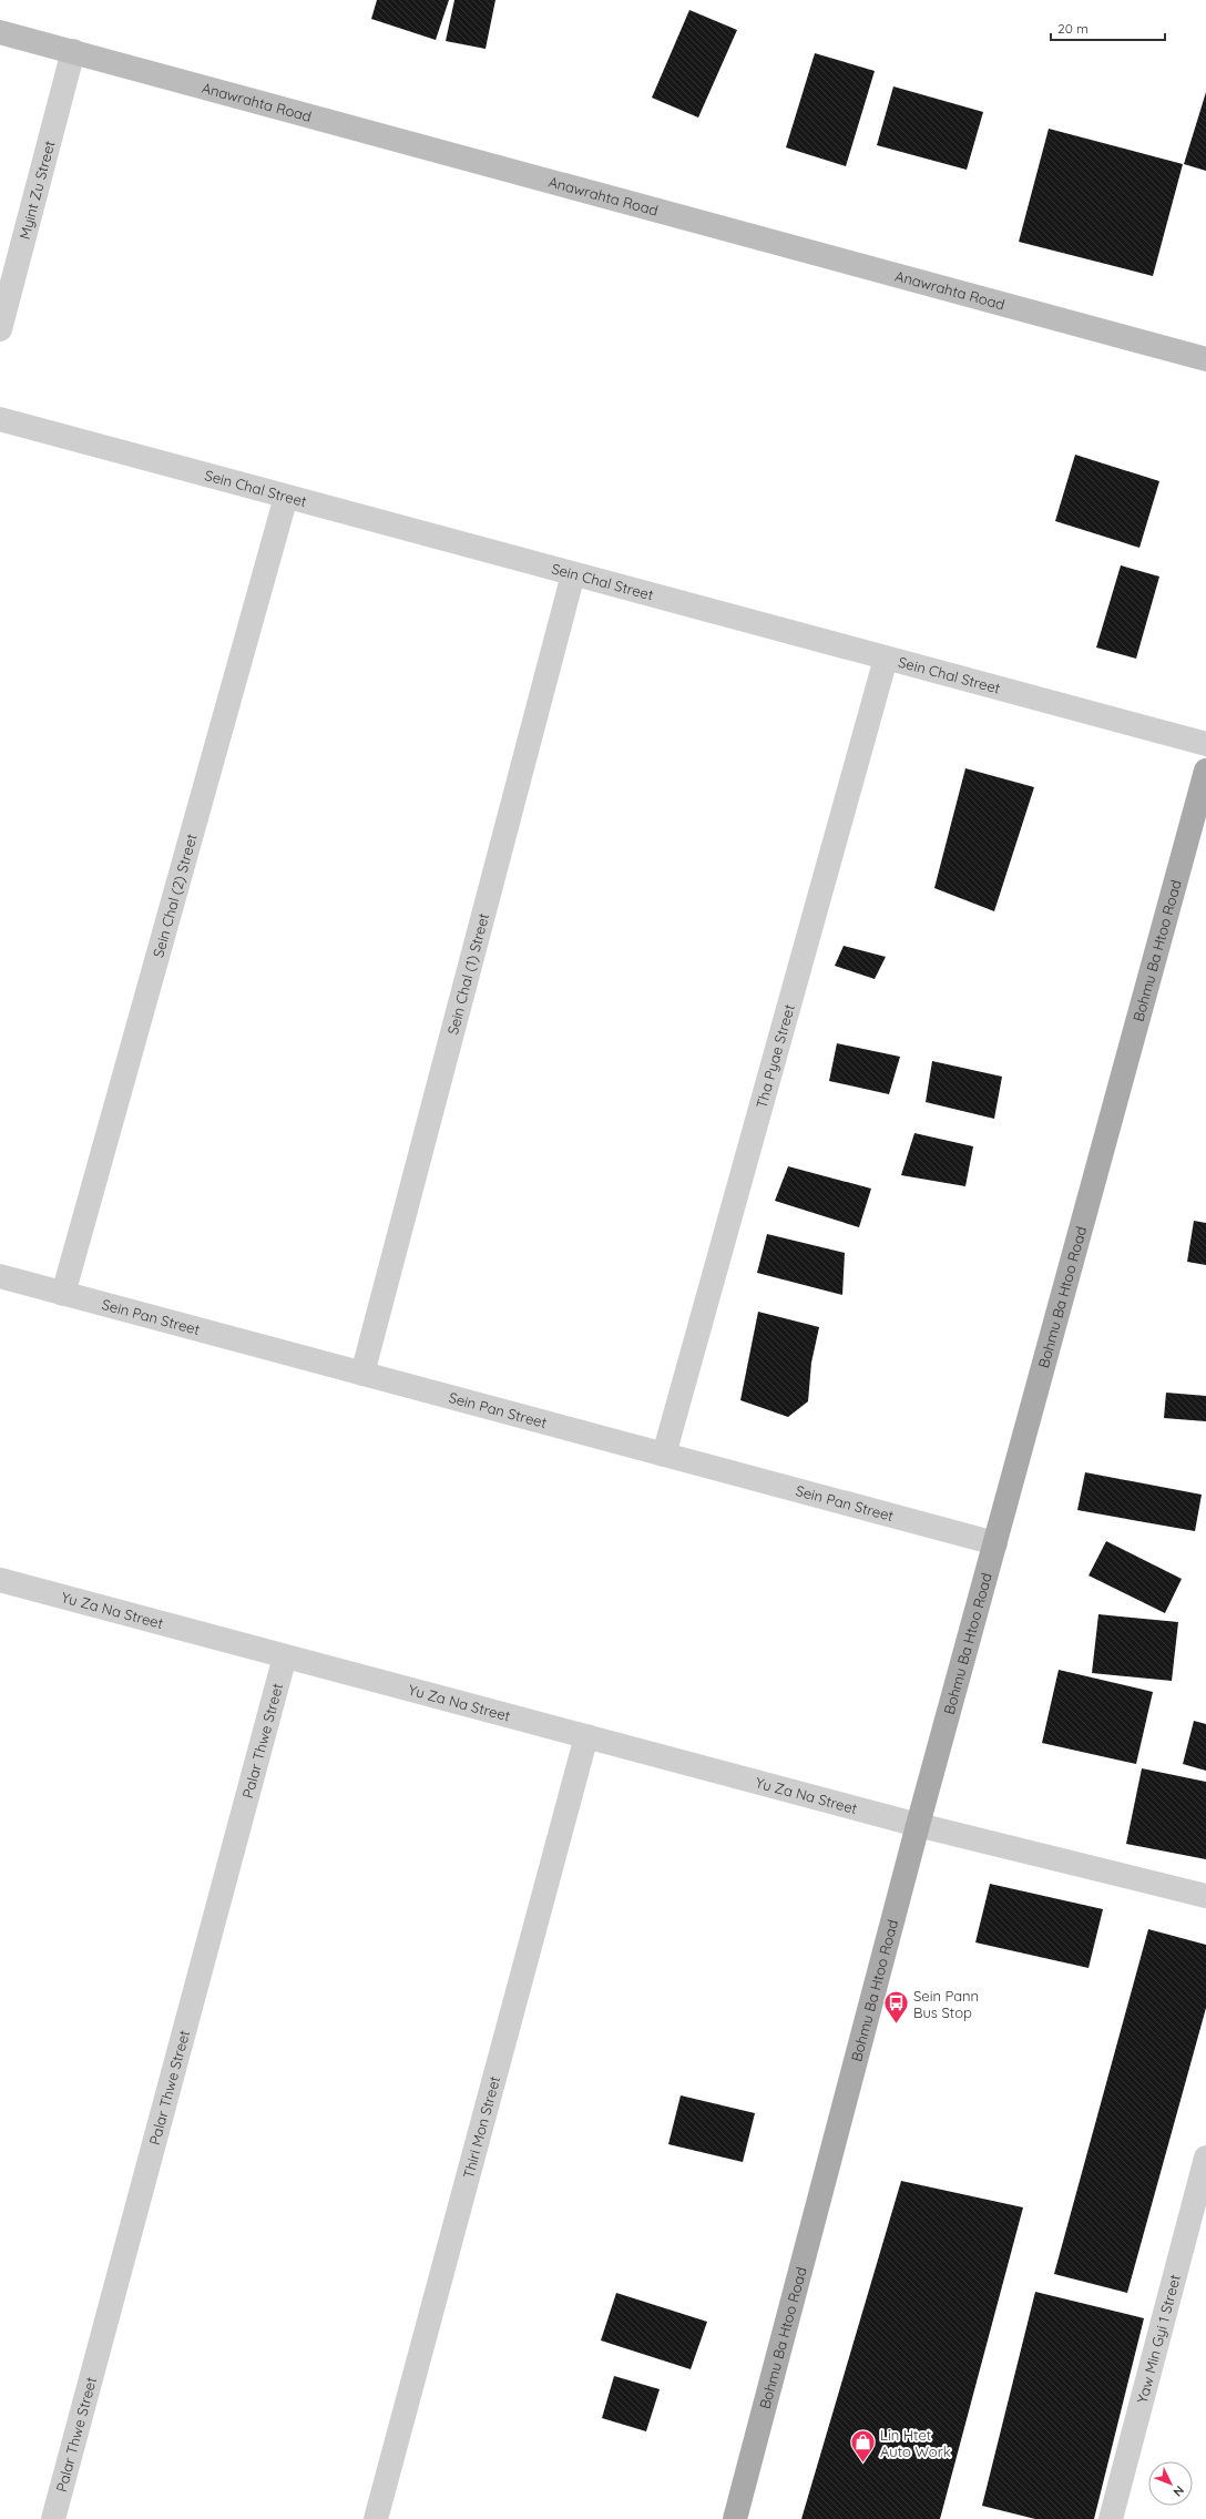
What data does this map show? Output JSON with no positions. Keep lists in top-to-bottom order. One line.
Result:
{"streets":{"main road":["Anawrahta Road","Bohmu Ba Htoo Road"],"street":["Myint Zu Street","Sein Chal Street","Sein Chal (2) Street","Sein Chal (1) Street","Tha Pyae Street","Sein Pan Street","Yu Za Na Street","Palar Thwe Street","Thiri Mon Street","Yaw Min Gyi 1 Street"]},"crossings":[["Anawrahta Road","Myint Zu Street"],["Sein Chal Street","Sein Chal (2) Street"],["Sein Chal Street","Sein Chal (1) Street"],["Sein Chal Street","Tha Pyae Street"],["Sein Chal (2) Street","Sein Pan Street"],["Bohmu Ba Htoo Road","Sein Pan Street"],["Bohmu Ba Htoo Road","Yu Za Na Street"],["Sein Chal (1) Street","Sein Pan Street"],["Tha Pyae Street","Sein Pan Street"],["Yu Za Na Street","Palar Thwe Street"],["Yu Za Na Street","Thiri Mon Street"]],"places":{"bus stop":["Sein Pann Bus Stop"],"shop":["Lin Htet Auto Work"]},"scale_bar":"20 m","north":"bottom right"}
